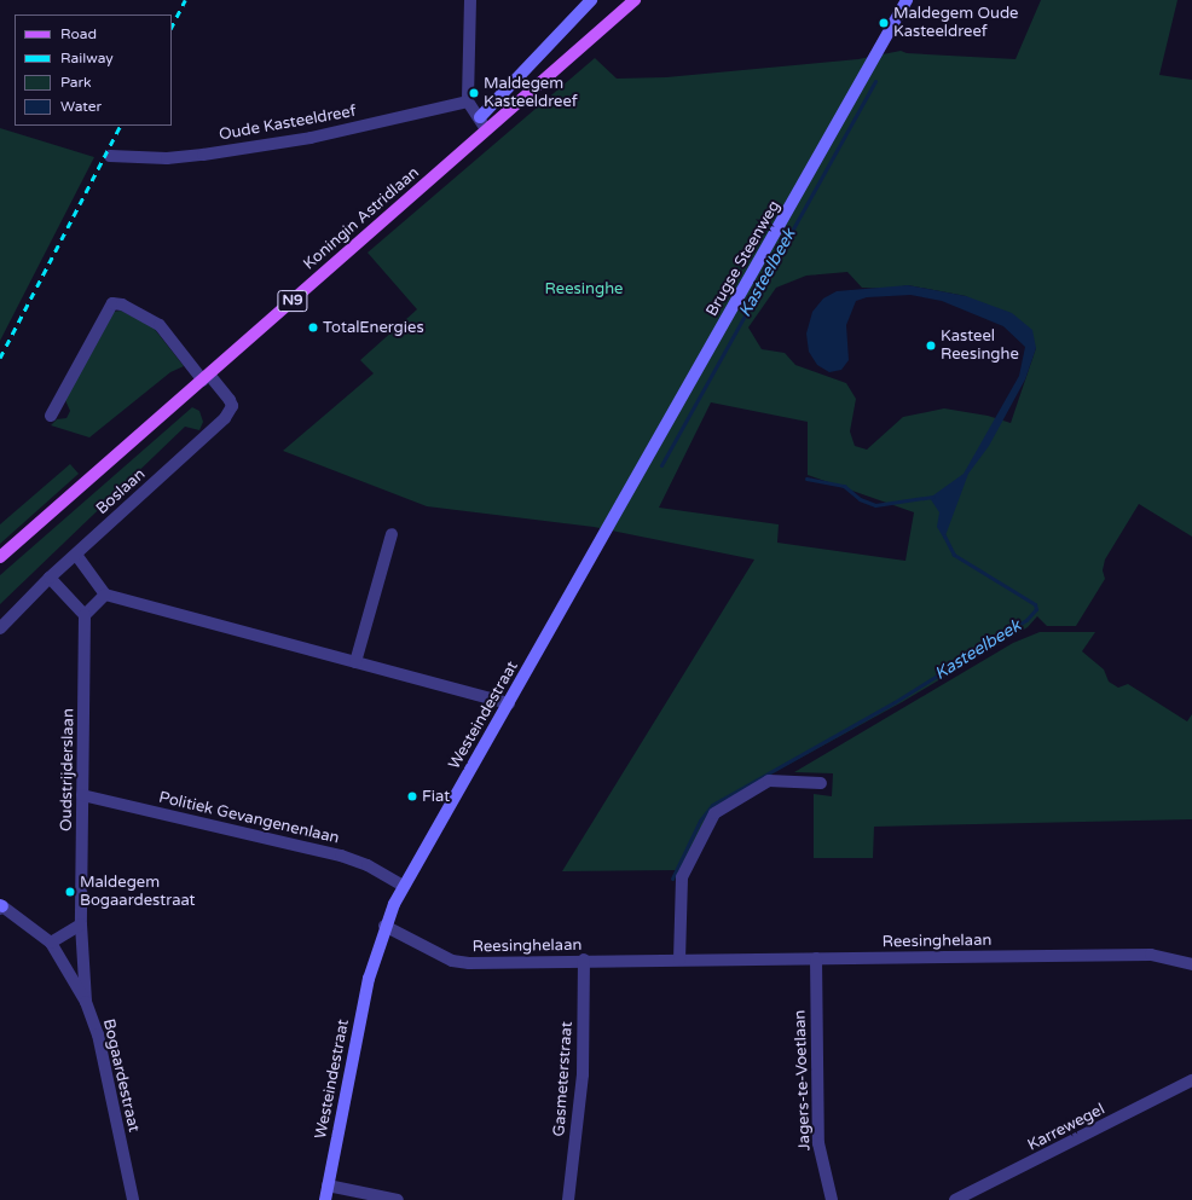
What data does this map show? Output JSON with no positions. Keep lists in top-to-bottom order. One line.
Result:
{"streets":{"main road":["Koningin Astridlaan","N9"],"street":["Oude Kasteeldreef","Brugse Steenweg","Boslaan","Westeindestraat","Oudstrijderslaan","Politiek Gevangenenlaan","Reesinghelaan","Bogaardestraat","Gasmeterstraat","Jagers-te-Voetlaan","Karrewegel"]},"crossings":[["Koningin Astridlaan","Boslaan"],["Brugse Steenweg","Westeindestraat"],["Westeindestraat","Politiek Gevangenenlaan"],["Westeindestraat","Reesinghelaan"],["Oudstrijderslaan","Politiek Gevangenenlaan"],["Oudstrijderslaan","Bogaardestraat"],["Reesinghelaan","Gasmeterstraat"],["Reesinghelaan","Jagers-te-Voetlaan"]],"water":["Kasteelbeek"],"parks":["Reesinghe"],"places":["Maldegem Oude Kasteeldreef","Maldegem Kasteeldreef","TotalEnergies","Kasteel Reesinghe","Fiat","Maldegem Bogaardestraat"],"legend":["Road","Railway","Park","Water"]}
